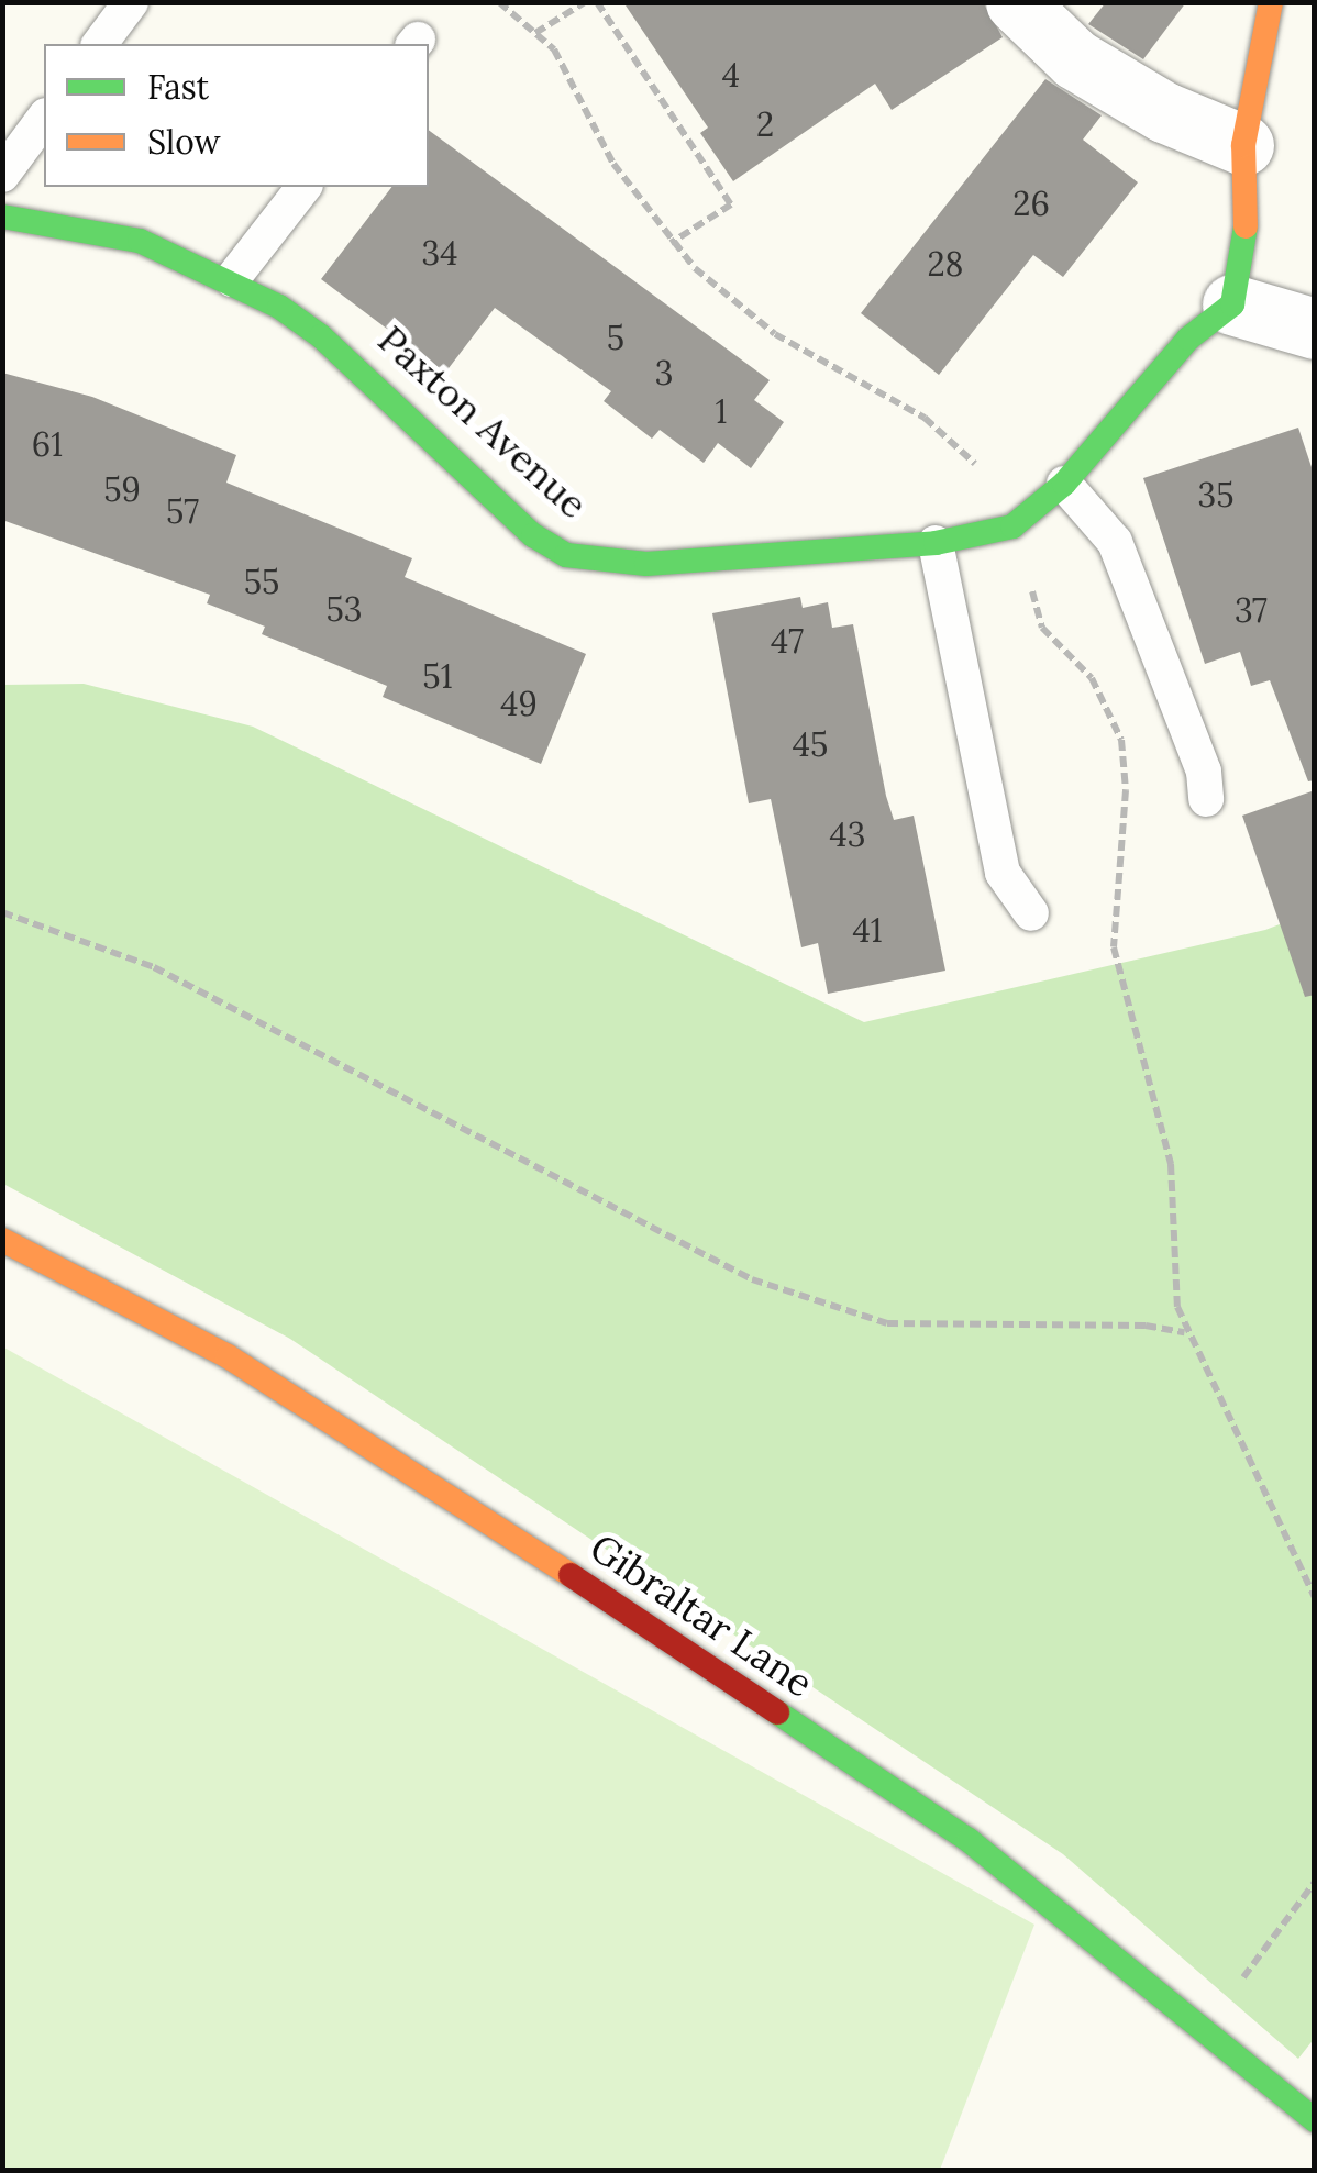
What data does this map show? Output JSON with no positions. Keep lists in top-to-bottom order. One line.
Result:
{"streets":{"street":["Paxton Avenue","Gibraltar Lane"]},"house_numbers":["4","2","26","34","28","5","3","1","61","59","35","57","55","53","37","47","51","49","45","43","41"],"legend":["Fast","Slow"]}
